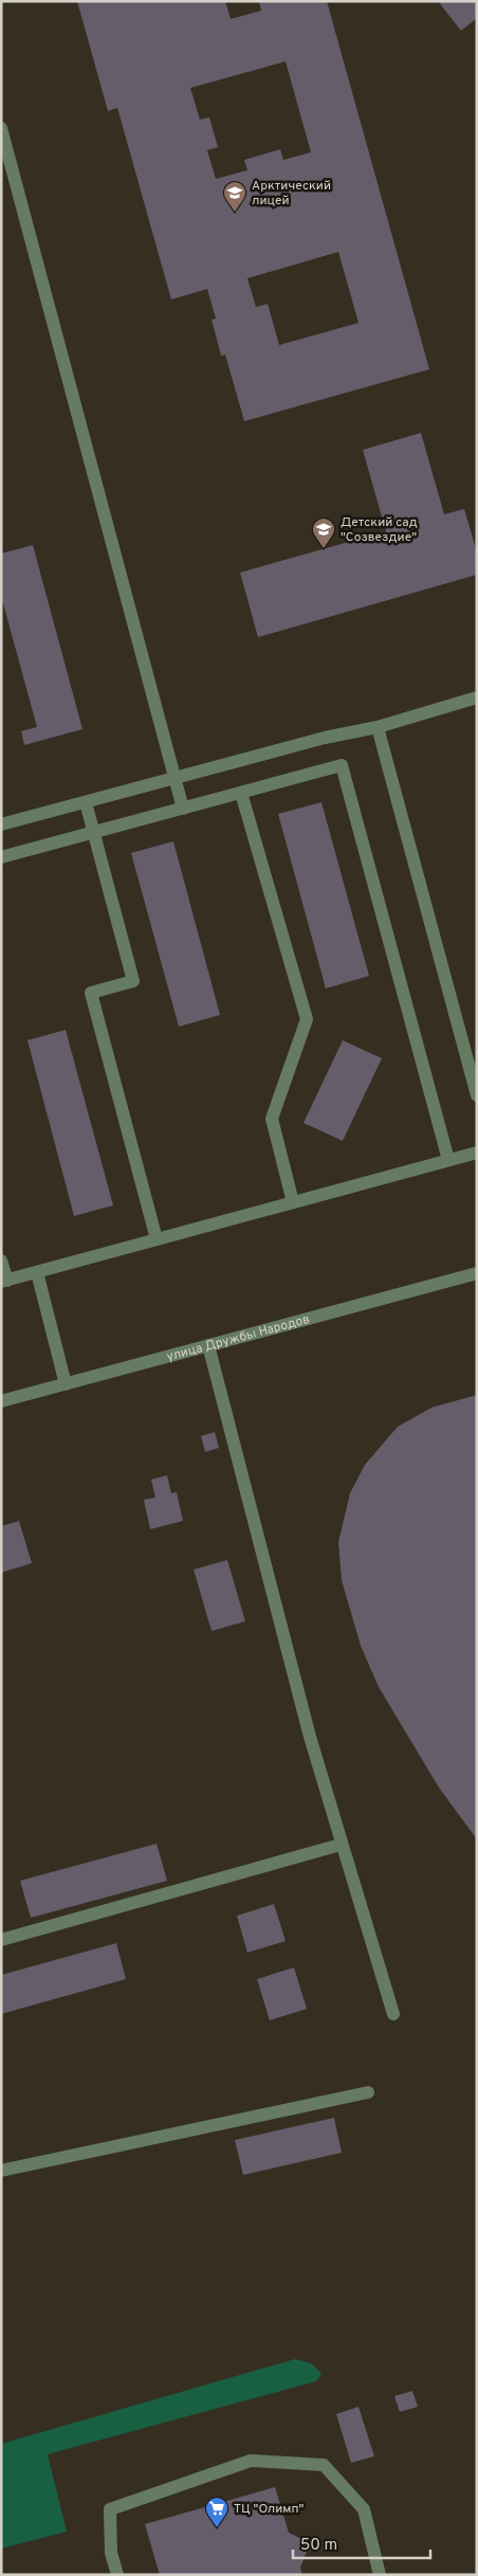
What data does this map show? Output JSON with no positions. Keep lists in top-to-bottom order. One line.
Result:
{"streets":{"street":["улица Дружбы Народов"]},"places":{"school or university":["Арктический лицей","Детский сад \"Созвездие\""],"supermarket":["ТЦ \"Олимп\""]},"scale_bar":"50 m"}
